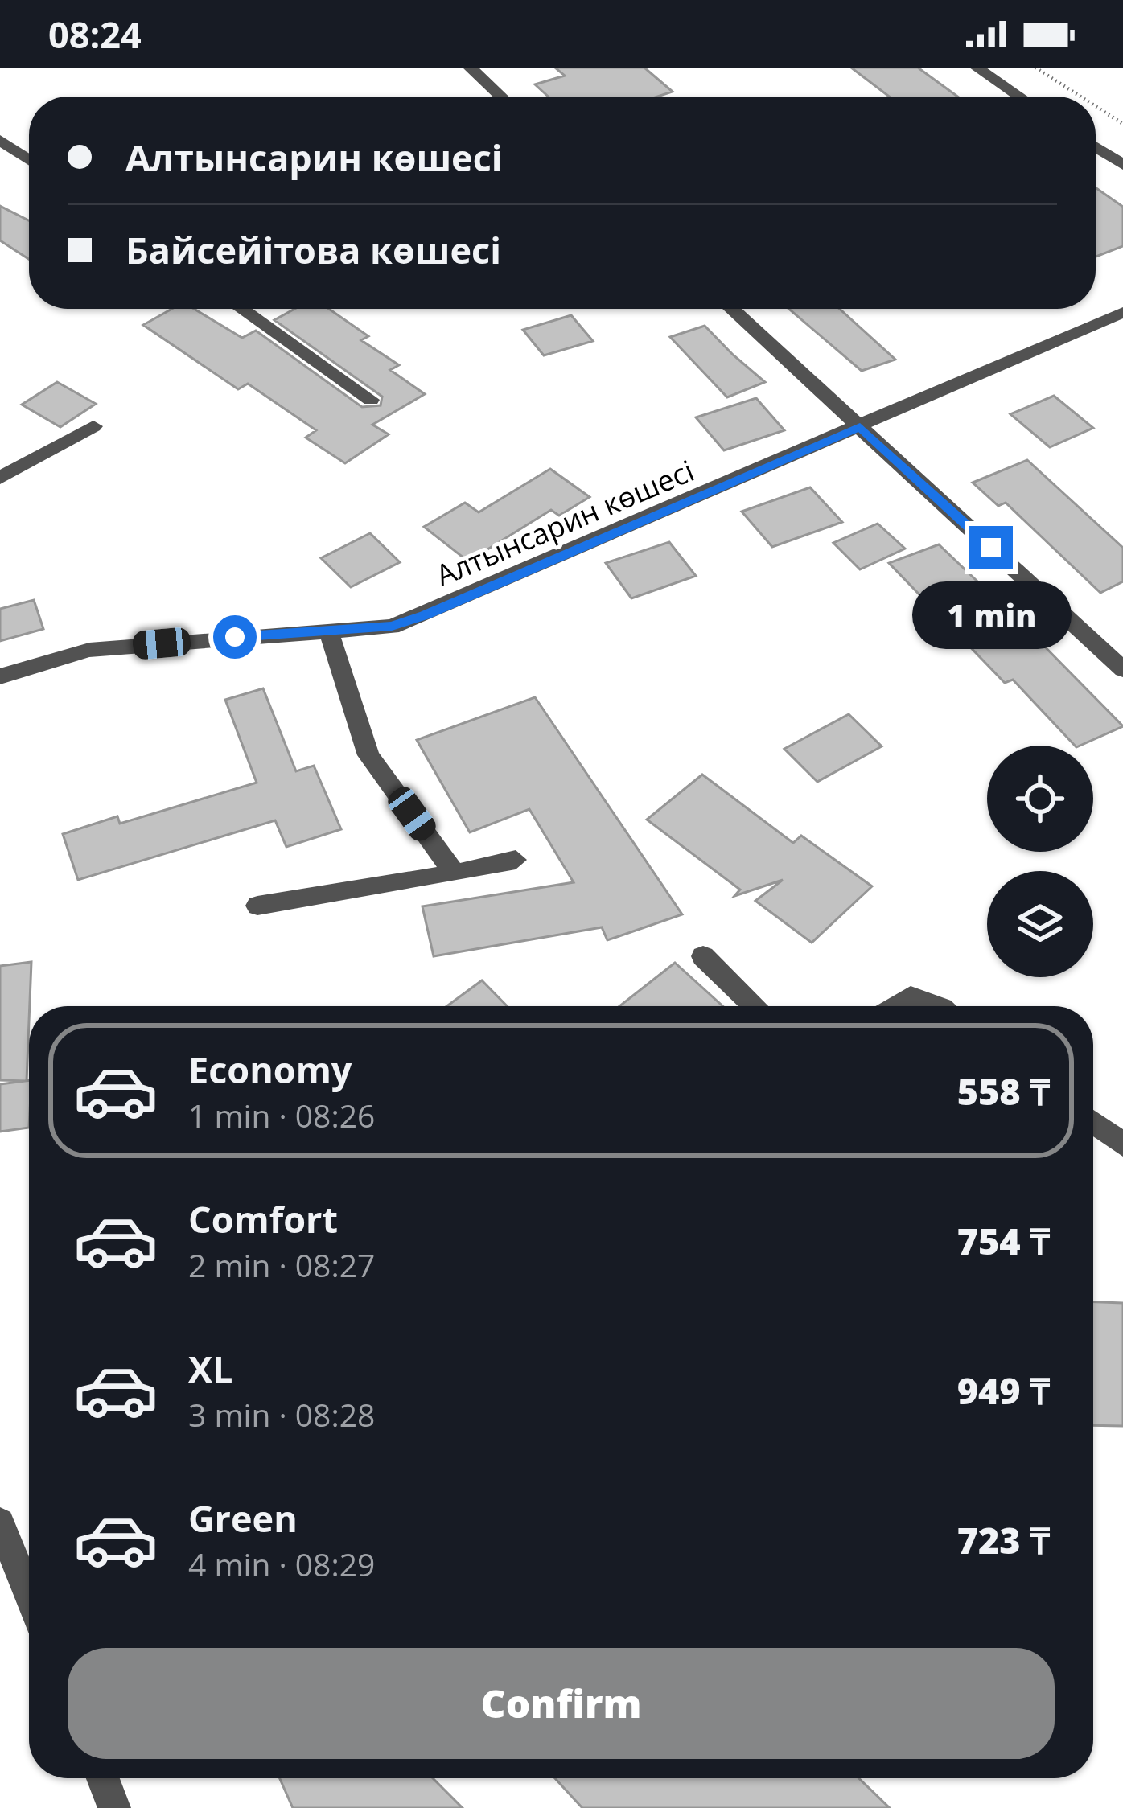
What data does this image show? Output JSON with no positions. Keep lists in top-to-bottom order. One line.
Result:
{"streets":{"street":["Алтынсарин көшесі"]},"page":{"status":"08:24","banner":["Алтынсарин көшесі","Байсейітова көшесі"],"bubble":"1 min","list":[{"name":"Economy","note":"1 min · 08:26","value":"558 ₸"},{"name":"Comfort","note":"2 min · 08:27","value":"754 ₸"},{"name":"XL","note":"3 min · 08:28","value":"949 ₸"},{"name":"Green","note":"4 min · 08:29","value":"723 ₸"}],"buttons":"Confirm"}}
